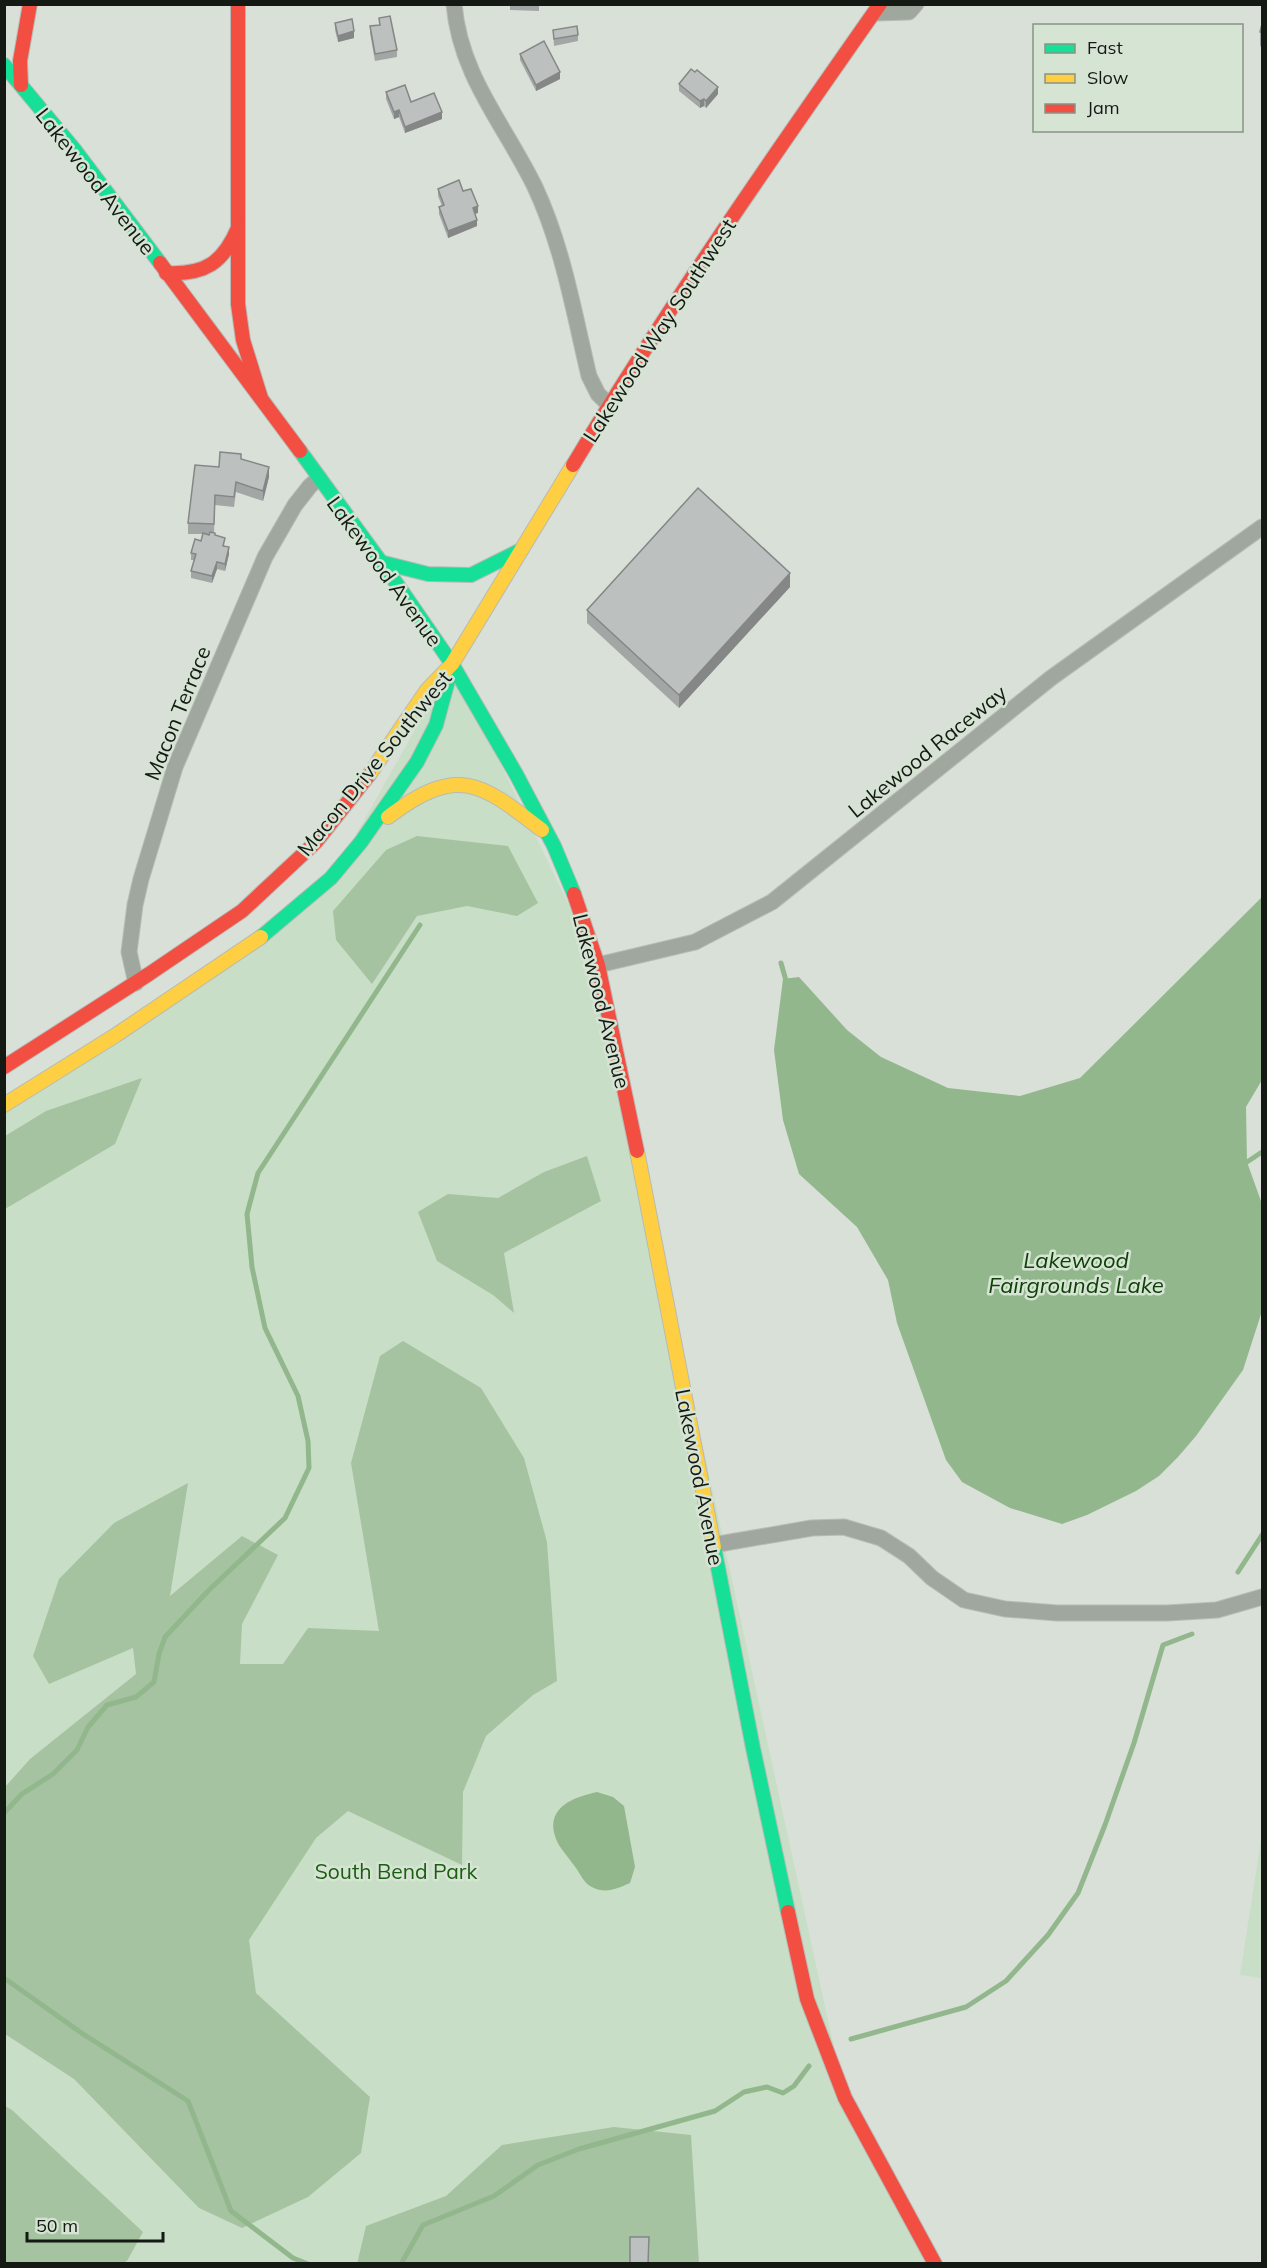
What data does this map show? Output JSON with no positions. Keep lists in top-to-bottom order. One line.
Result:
{"streets":{"main road":["Lakewood Avenue","Lakewood Way Southwest","Macon Drive Southwest"],"street":["Macon Terrace","Lakewood Raceway"]},"crossings":[["Lakewood Avenue","Lakewood Way Southwest"],["Lakewood Avenue","Macon Terrace"],["Lakewood Avenue","Lakewood Raceway"],["Lakewood Avenue","Macon Drive Southwest"],["Lakewood Way Southwest","Macon Drive Southwest"],["Macon Terrace","Macon Drive Southwest"]],"water":["Lakewood Fairgrounds Lake"],"parks":["South Bend Park"],"legend":["Fast","Slow","Jam"],"scale_bar":"50 m"}
